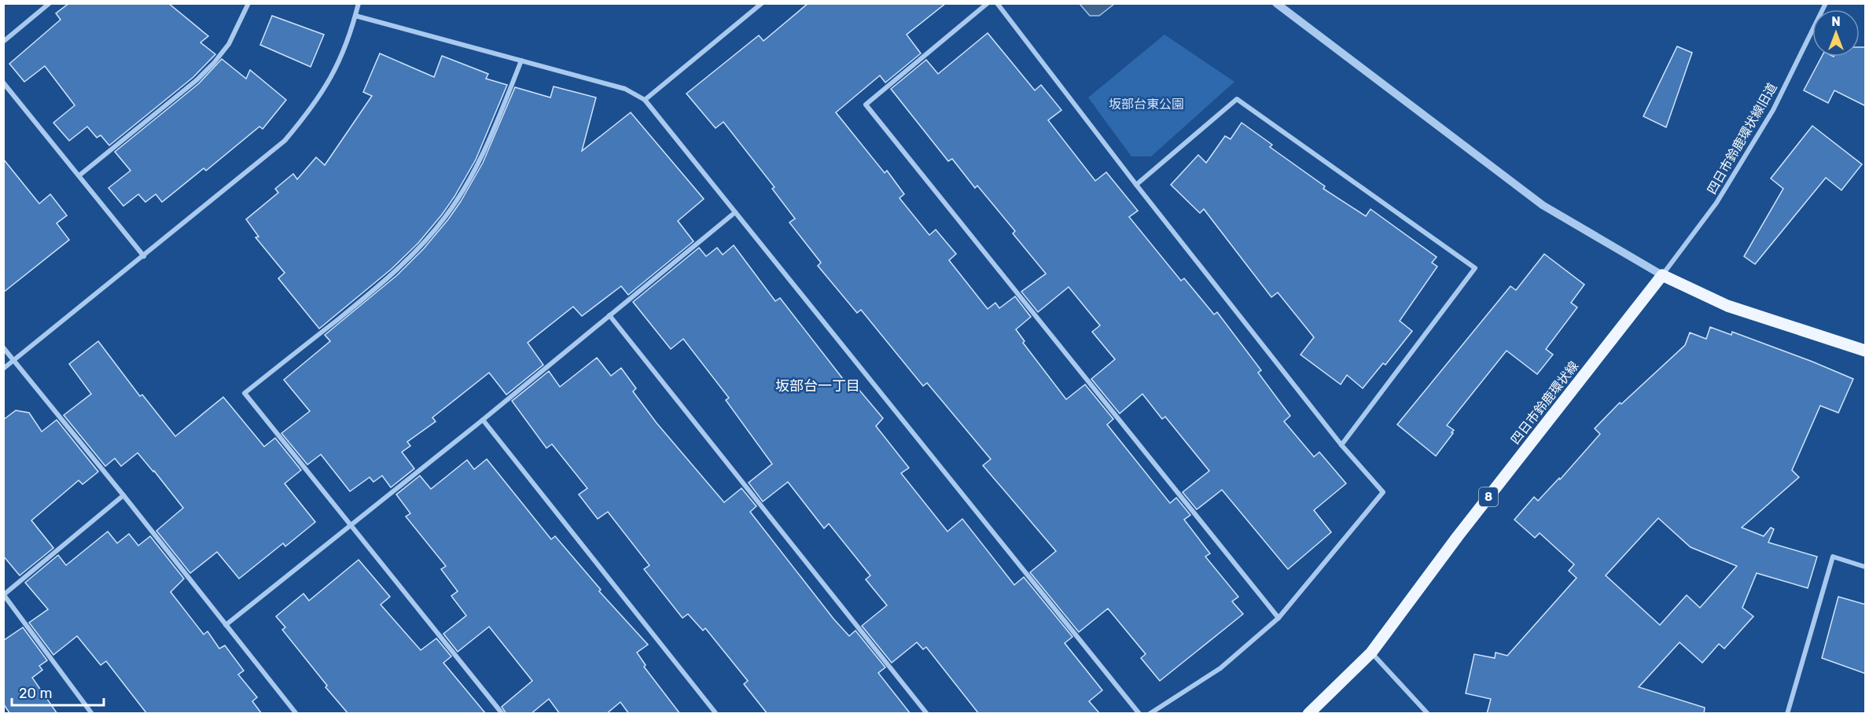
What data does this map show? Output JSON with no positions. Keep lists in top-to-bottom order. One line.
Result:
{"streets":{"main road":["四日市鈴鹿環状線","8"],"street":["四日市鈴鹿環状線旧道"]},"crossings":[["四日市鈴鹿環状線旧道","四日市鈴鹿環状線"]],"districts":["坂部台一丁目"],"parks":["坂部台東公園"],"scale_bar":"20 m","north":"top"}
